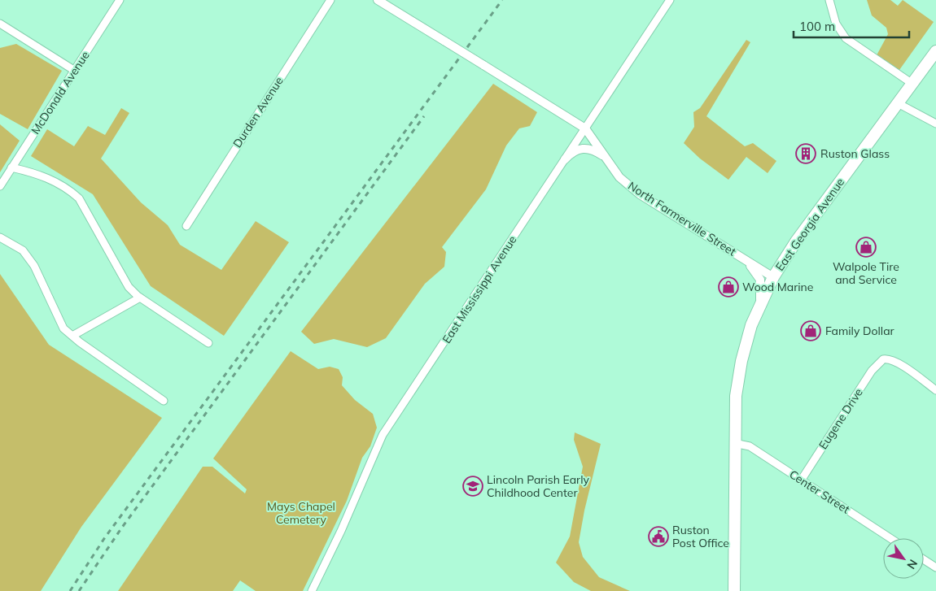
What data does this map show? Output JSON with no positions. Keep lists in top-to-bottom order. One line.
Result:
{"streets":{"main road":["East Georgia Avenue"],"street":["McDonald Avenue","Durden Avenue","North Farmerville Street","East Mississippi Avenue","Eugene Drive","Center Street"]},"crossings":[["North Farmerville Street","East Georgia Avenue"],["North Farmerville Street","East Mississippi Avenue"],["East Georgia Avenue","Center Street"],["Eugene Drive","Center Street"]],"parks":["Mays Chapel Cemetery"],"places":{"building":["Ruston Glass"],"shop":["Walpole Tire and Service","Wood Marine","Family Dollar"],"school or university":["Lincoln Parish Early Childhood Center"],"public building":["Ruston Post Office"]},"scale_bar":"100 m","north":"bottom right"}
